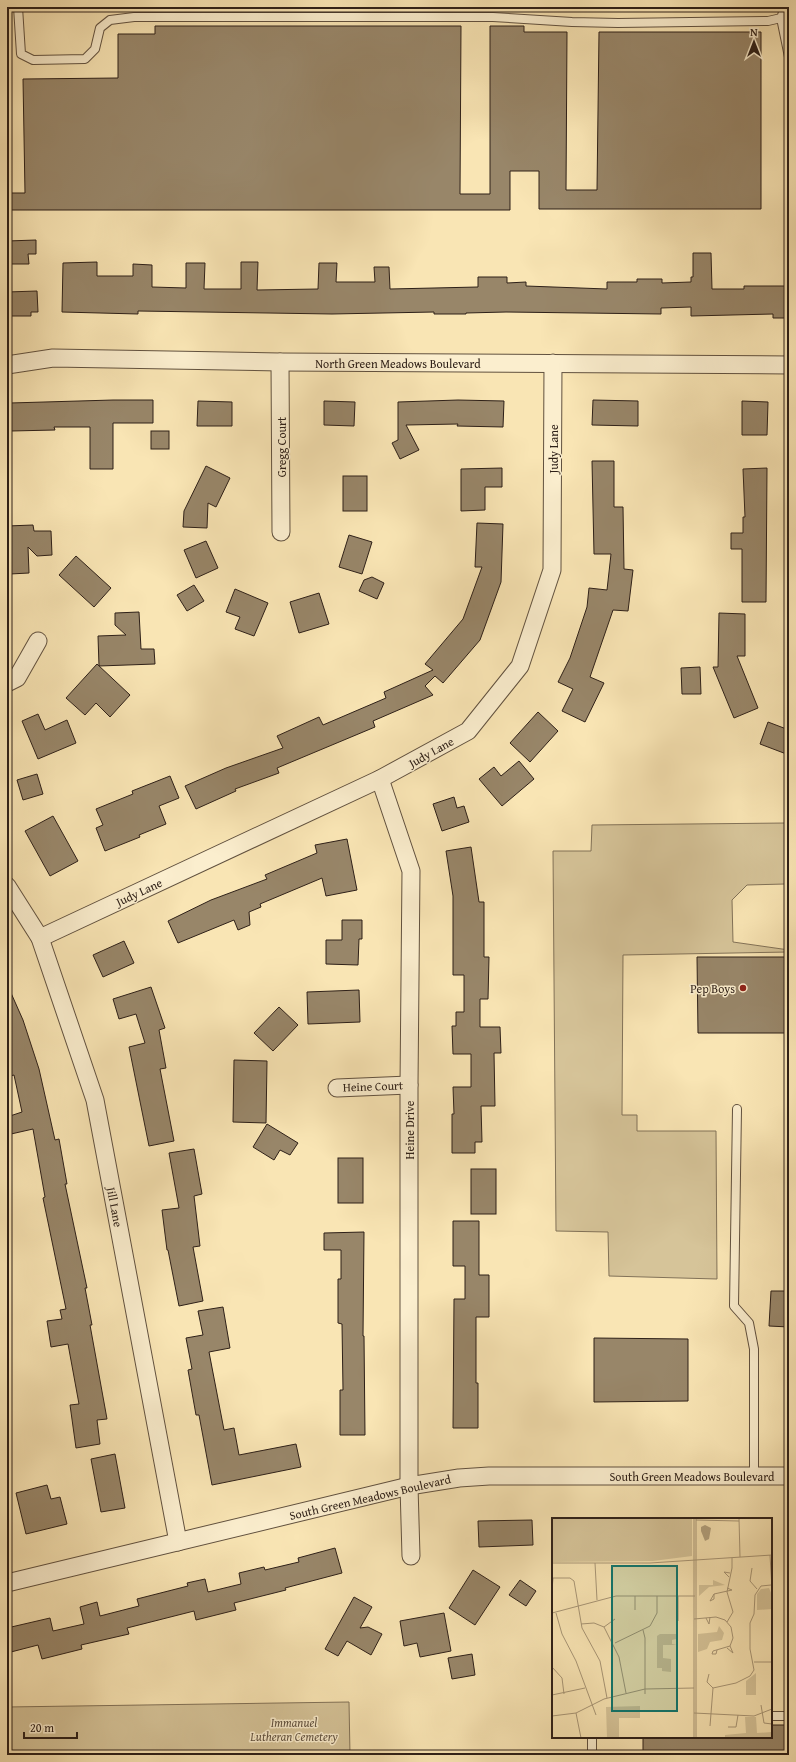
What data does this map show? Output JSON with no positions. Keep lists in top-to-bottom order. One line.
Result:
{"streets":{"street":["North Green Meadows Boulevard","Gregg Court","Judy Lane","Heine Court","Heine Drive","Jill Lane","South Green Meadows Boulevard"]},"crossings":[["North Green Meadows Boulevard","Gregg Court"],["North Green Meadows Boulevard","Judy Lane"],["Judy Lane","Heine Drive"],["Judy Lane","Jill Lane"],["Heine Court","Heine Drive"],["Heine Drive","South Green Meadows Boulevard"],["Jill Lane","South Green Meadows Boulevard"]],"parks":["Immanuel Lutheran Cemetery"],"places":["Pep Boys"],"scale_bar":"20 m","north":"top"}
